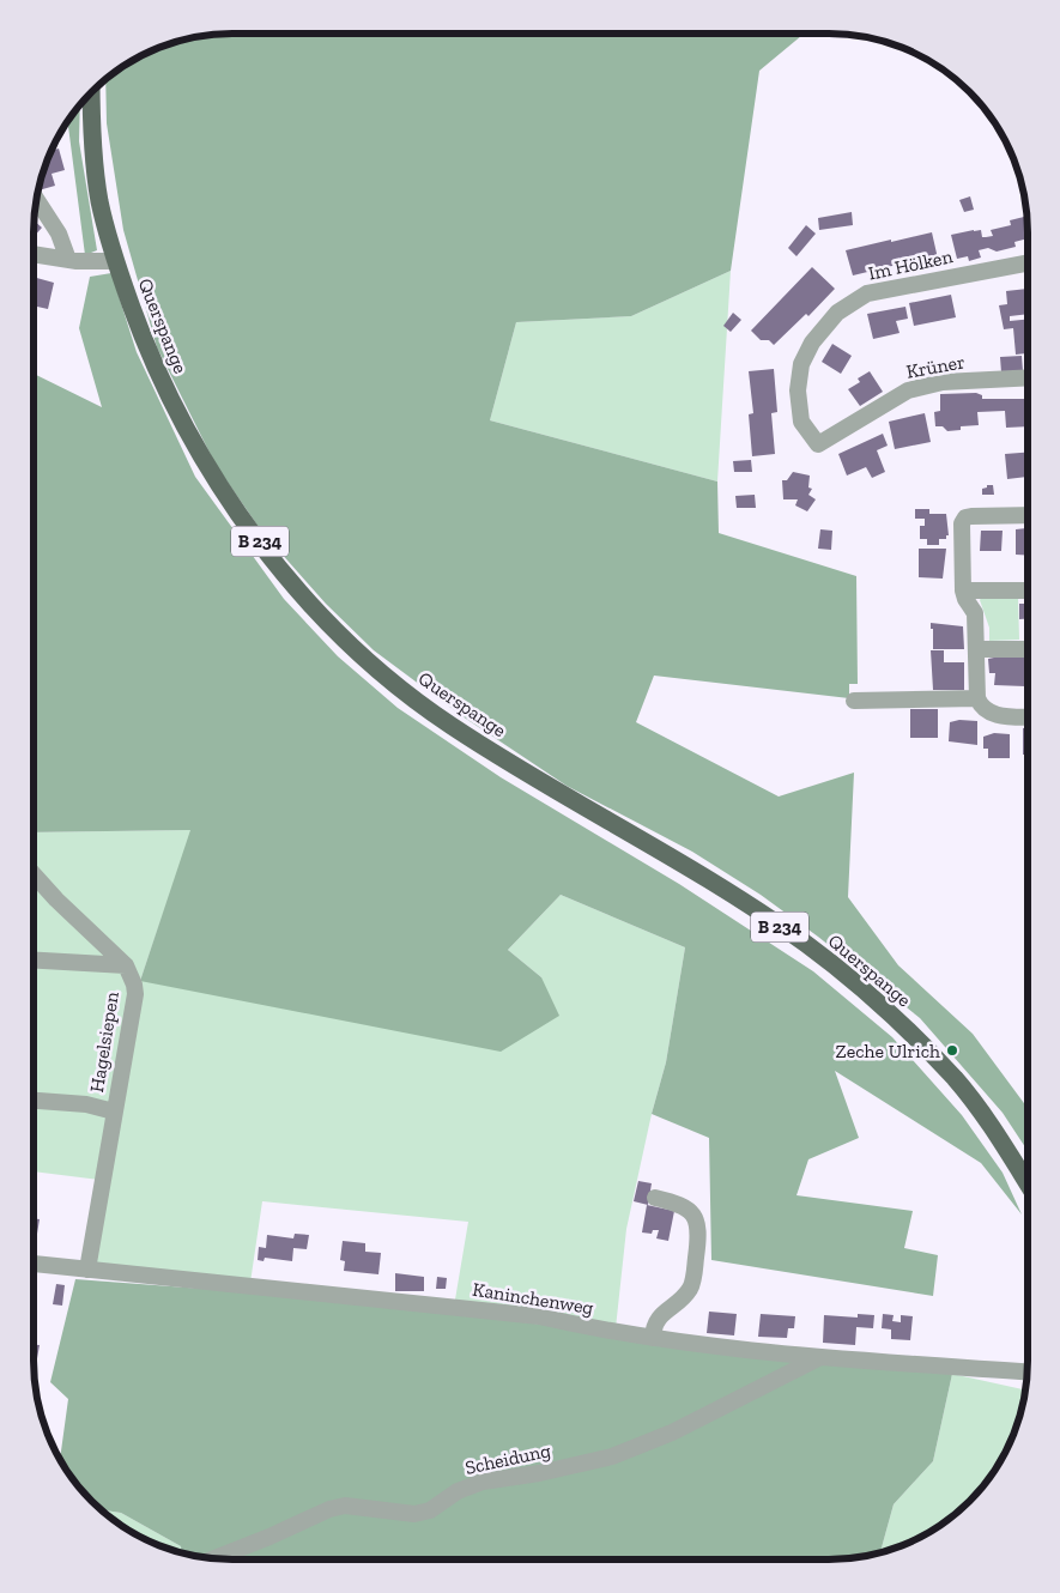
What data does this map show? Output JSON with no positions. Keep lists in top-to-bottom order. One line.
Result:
{"streets":{"main road":["Querspange","B 234"],"street":["Im Hölken","Krüner","Hagelsiepen","Kaninchenweg","Scheidung"]},"crossings":[["Im Hölken","Krüner"],["Hagelsiepen","Kaninchenweg"],["Kaninchenweg","Scheidung"]],"places":["Zeche Ulrich"]}
